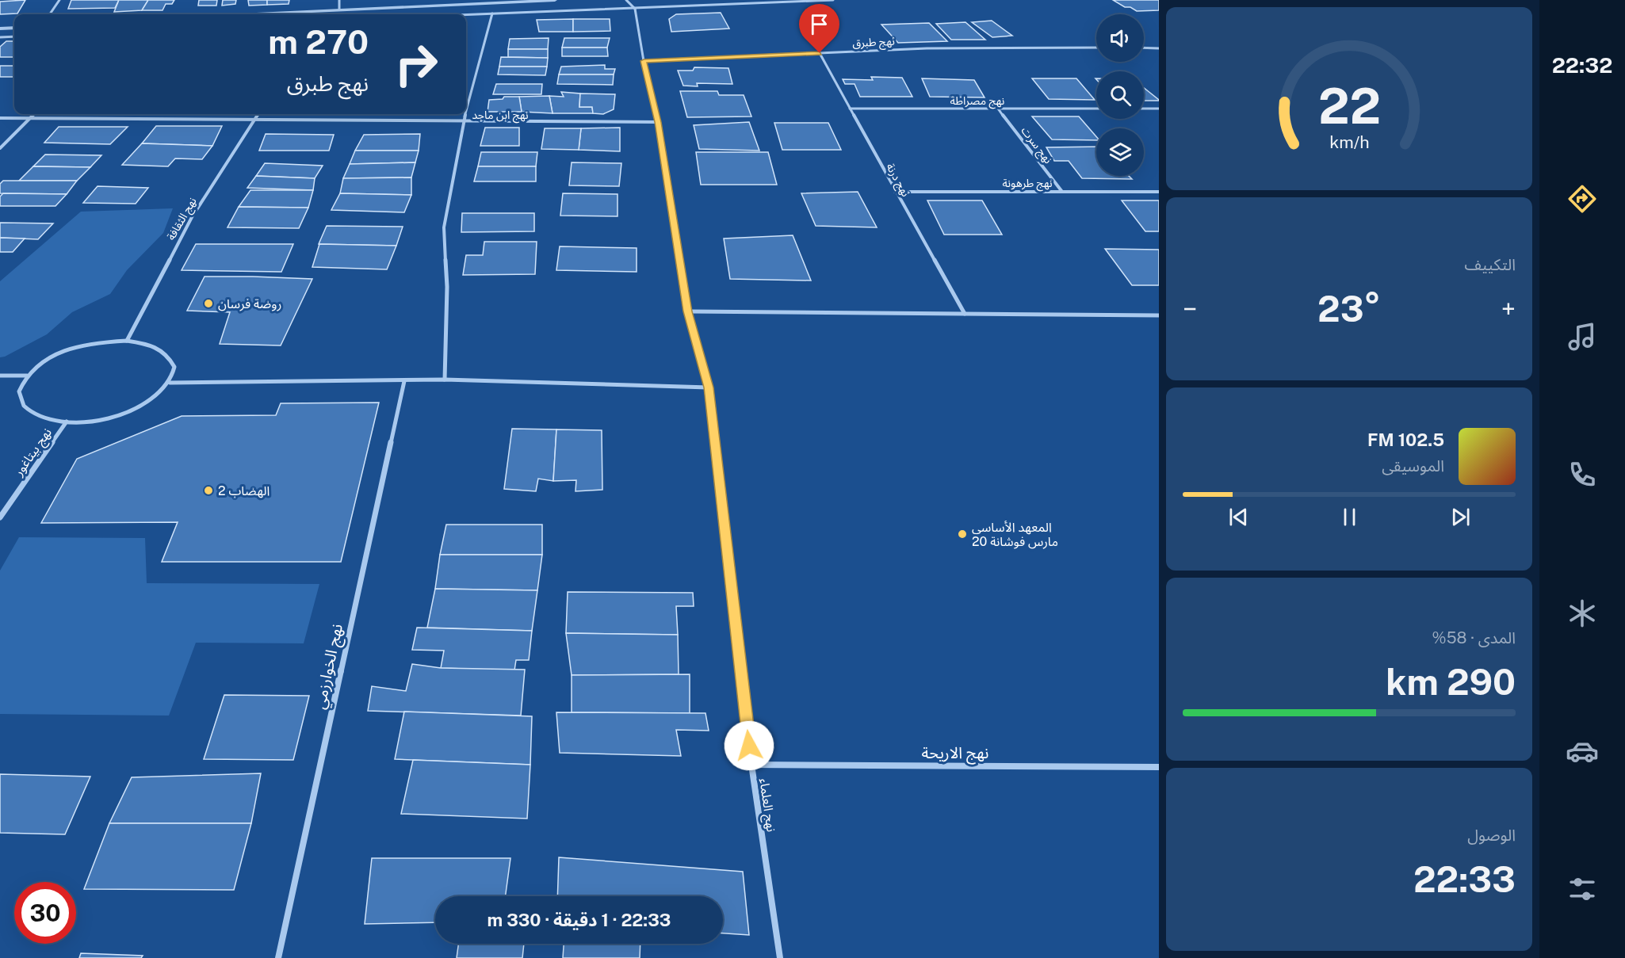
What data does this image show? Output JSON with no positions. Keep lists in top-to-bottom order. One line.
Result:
{"streets":{"street":["نهج طبرق","نهج مصراطة","نهج ابن ماجد","نهج سرت","نهج درنة","نهج طرهونة","نهج الثقافة","نهج بيتاغور","نهج الخوارزمي","نهج الاريحة","نهج العلماء"]},"crossings":[["نهج طبرق","نهج درنة"],["نهج طبرق","نهج العلماء"],["نهج مصراطة","نهج سرت"],["نهج مصراطة","نهج درنة"],["نهج ابن ماجد","نهج الثقافة"],["نهج ابن ماجد","نهج العلماء"],["نهج سرت","نهج طرهونة"],["نهج درنة","نهج طرهونة"],["نهج الاريحة","نهج العلماء"]],"places":["روضة فرسان","الهضاب 2","المعهد الأساسي 20 مارس فوشانة"],"page":{"tabs":"22:32","turn":["270 m","نهج طبرق"],"tile":["التكييف",["المدى · 58%","290 km"],["الوصول","22:33"]],"heat":["−","23°","+"],"song":["102.5 FM","الموسيقى"],"limit":"30","trip":"22:33 · 1 دقيقة · 330 m","gauge":["22","km/h"]}}
